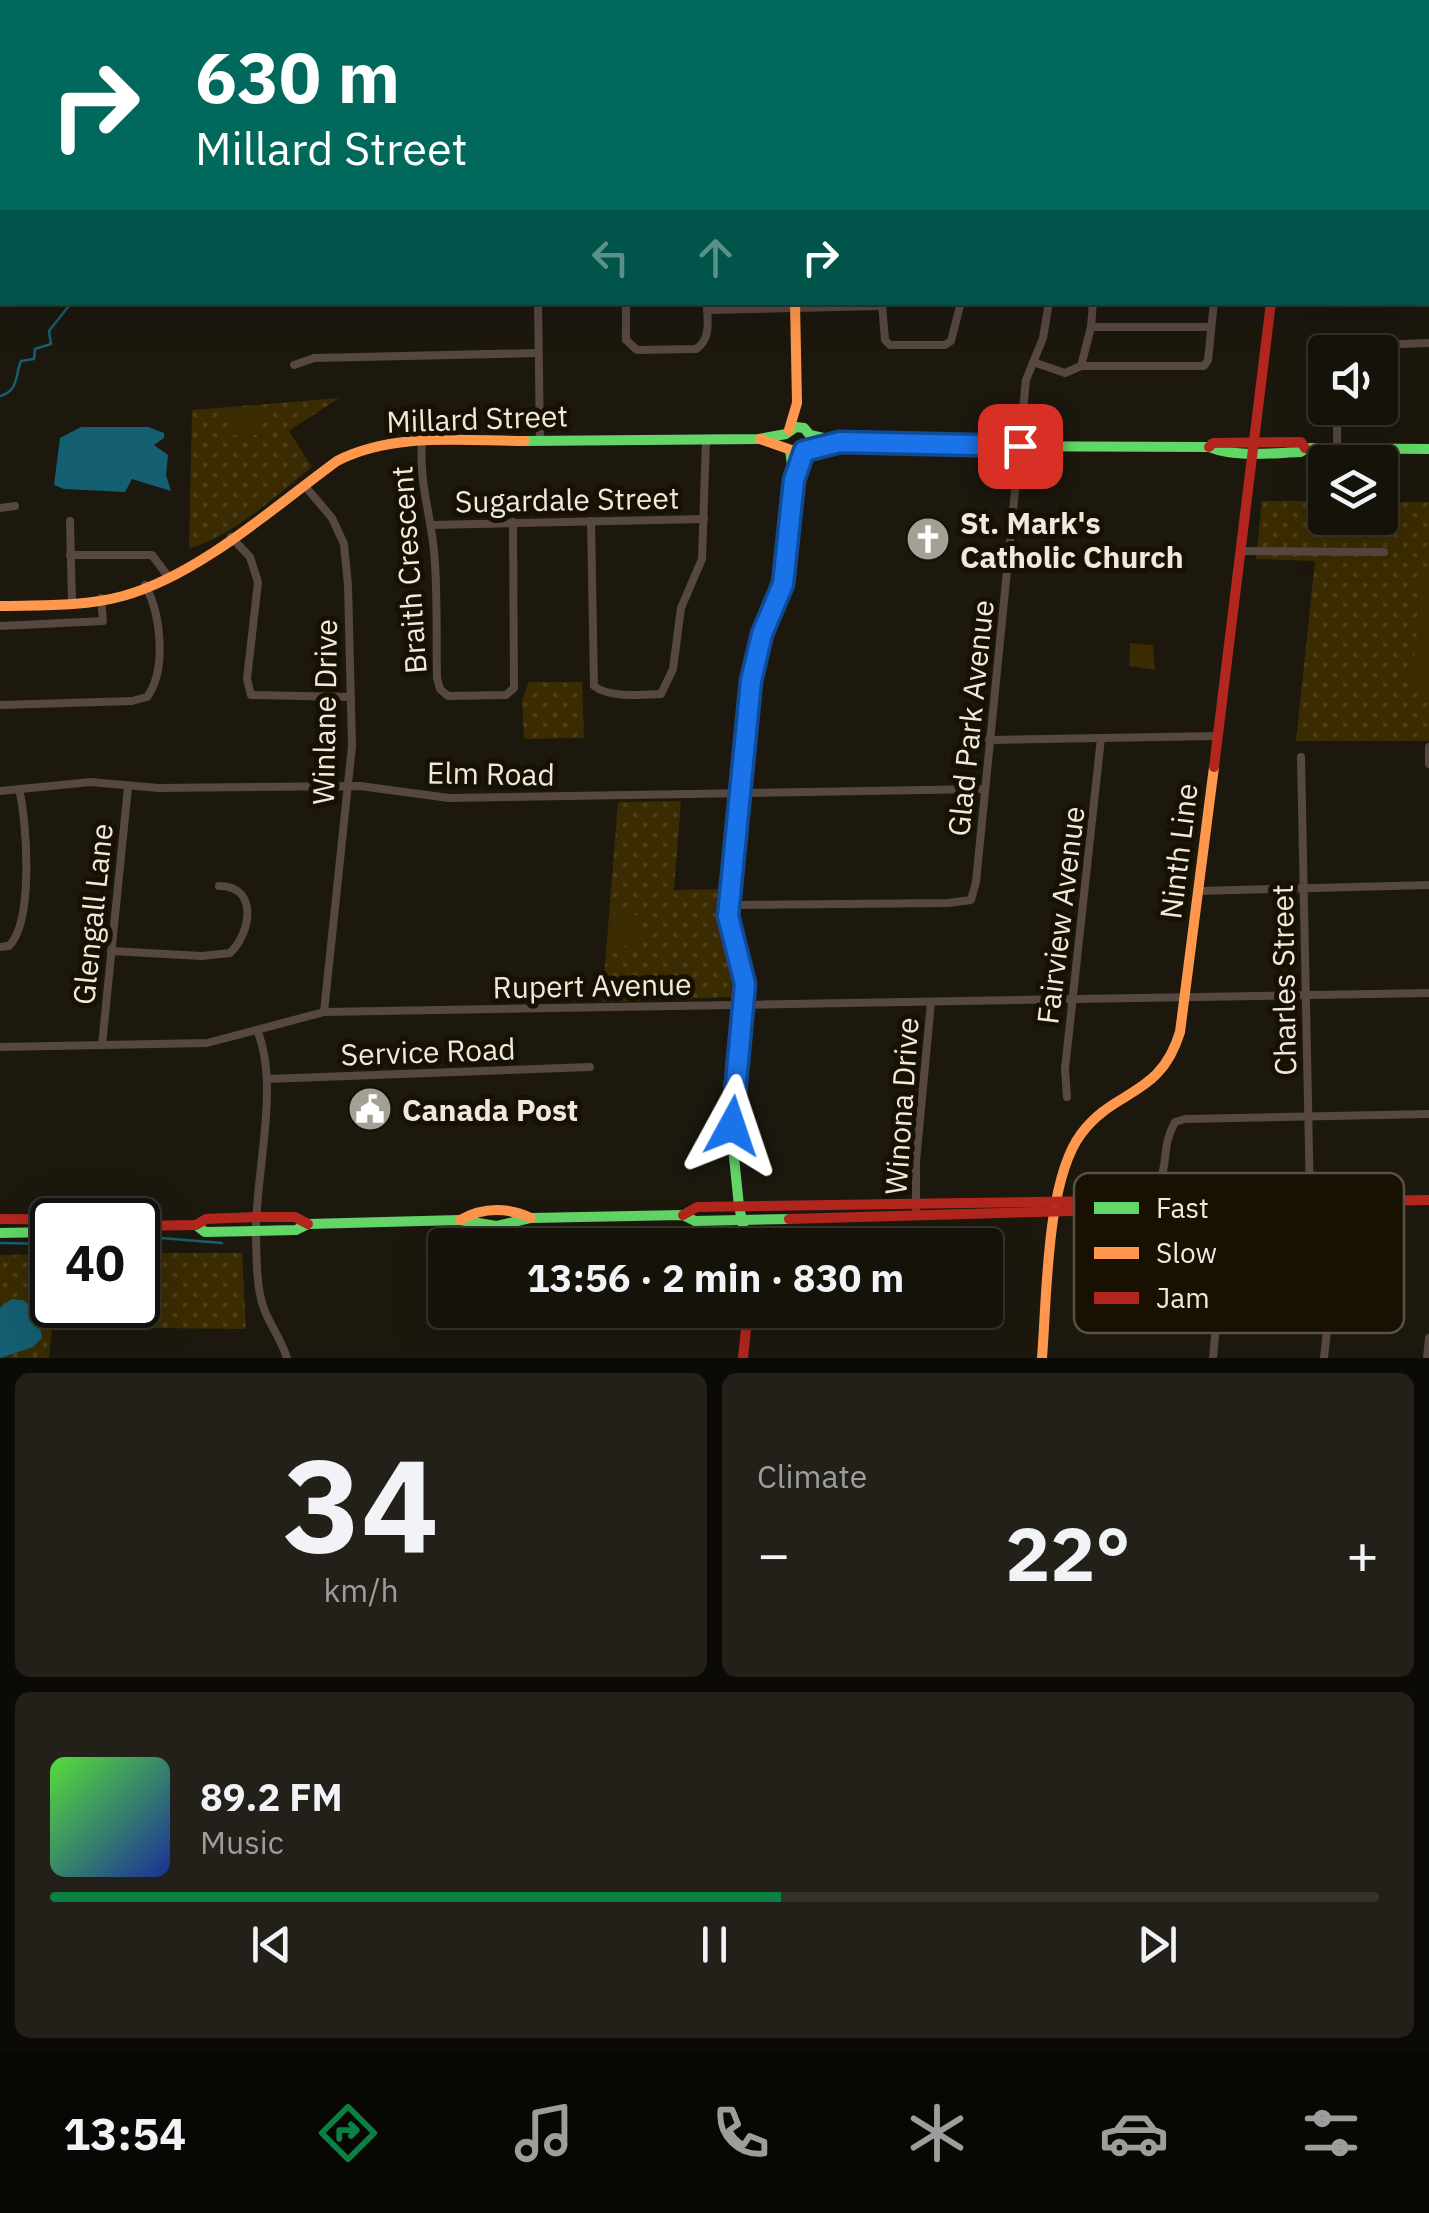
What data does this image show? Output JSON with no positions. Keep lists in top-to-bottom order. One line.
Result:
{"streets":{"main road":["Millard Street","Ninth Line"],"street":["Sugardale Street","Braith Crescent","Winlane Drive","Glad Park Avenue","Elm Road","Glengall Lane","Fairview Avenue","Charles Street","Rupert Avenue","Service Road","Winona Drive"]},"crossings":[["Millard Street","Braith Crescent"],["Millard Street","Winlane Drive"],["Sugardale Street","Braith Crescent"],["Winlane Drive","Elm Road"],["Winlane Drive","Rupert Avenue"],["Glad Park Avenue","Elm Road"],["Elm Road","Glengall Lane"],["Ninth Line","Rupert Avenue"],["Glengall Lane","Rupert Avenue"],["Fairview Avenue","Rupert Avenue"],["Charles Street","Rupert Avenue"],["Rupert Avenue","Winona Drive"]],"places":{"church":["St. Mark's Catholic Church"],"public building":["Canada Post"]},"legend":["Fast","Slow","Jam"],"page":{"turn":["630 m","Millard Street"],"limit":"40","trip":"13:56 · 2 min · 830 m","tile":[["34","km/h"],"Climate"],"heat":["−","22°","+"],"song":["89.2 FM","Music"],"tabs":"13:54"}}
